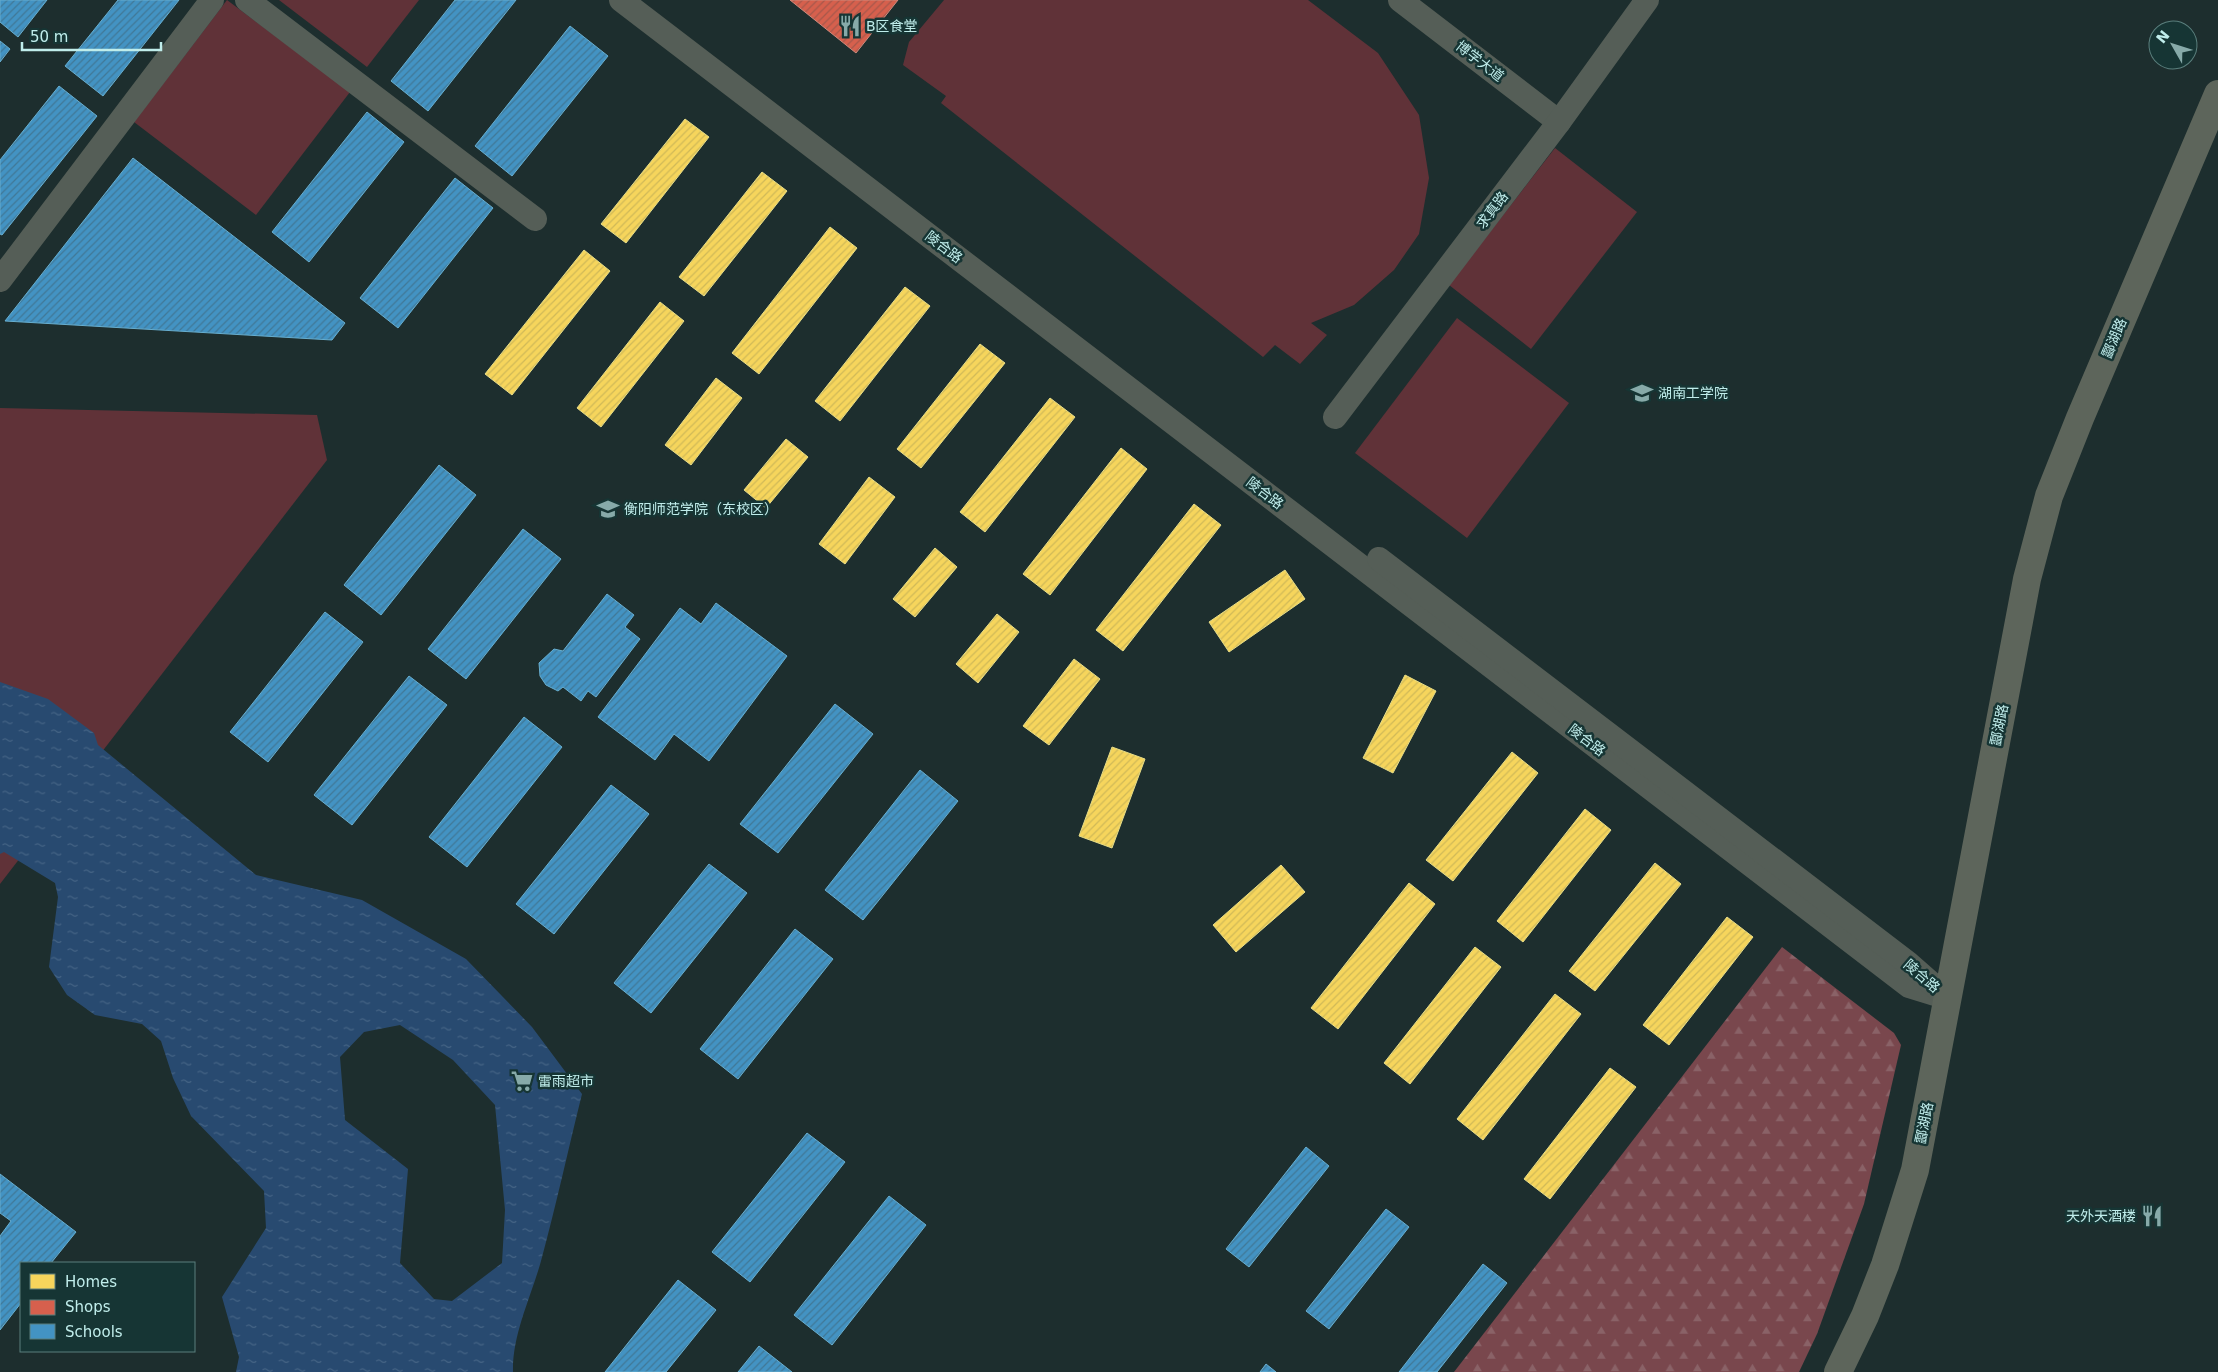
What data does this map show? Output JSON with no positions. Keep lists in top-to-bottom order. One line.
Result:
{"streets":{"main road":["酃湖路"],"street":["博学大道","求真路","陵合路"]},"crossings":[["博学大道","求真路"],["陵合路","酃湖路"]],"places":{"restaurant":["B区食堂","天外天酒楼"],"school or university":["湖南工学院","衡阳师范学院（东校区）"],"supermarket":["雷雨超市"]},"legend":["Homes","Shops","Schools"],"scale_bar":"50 m","north":"top left"}
